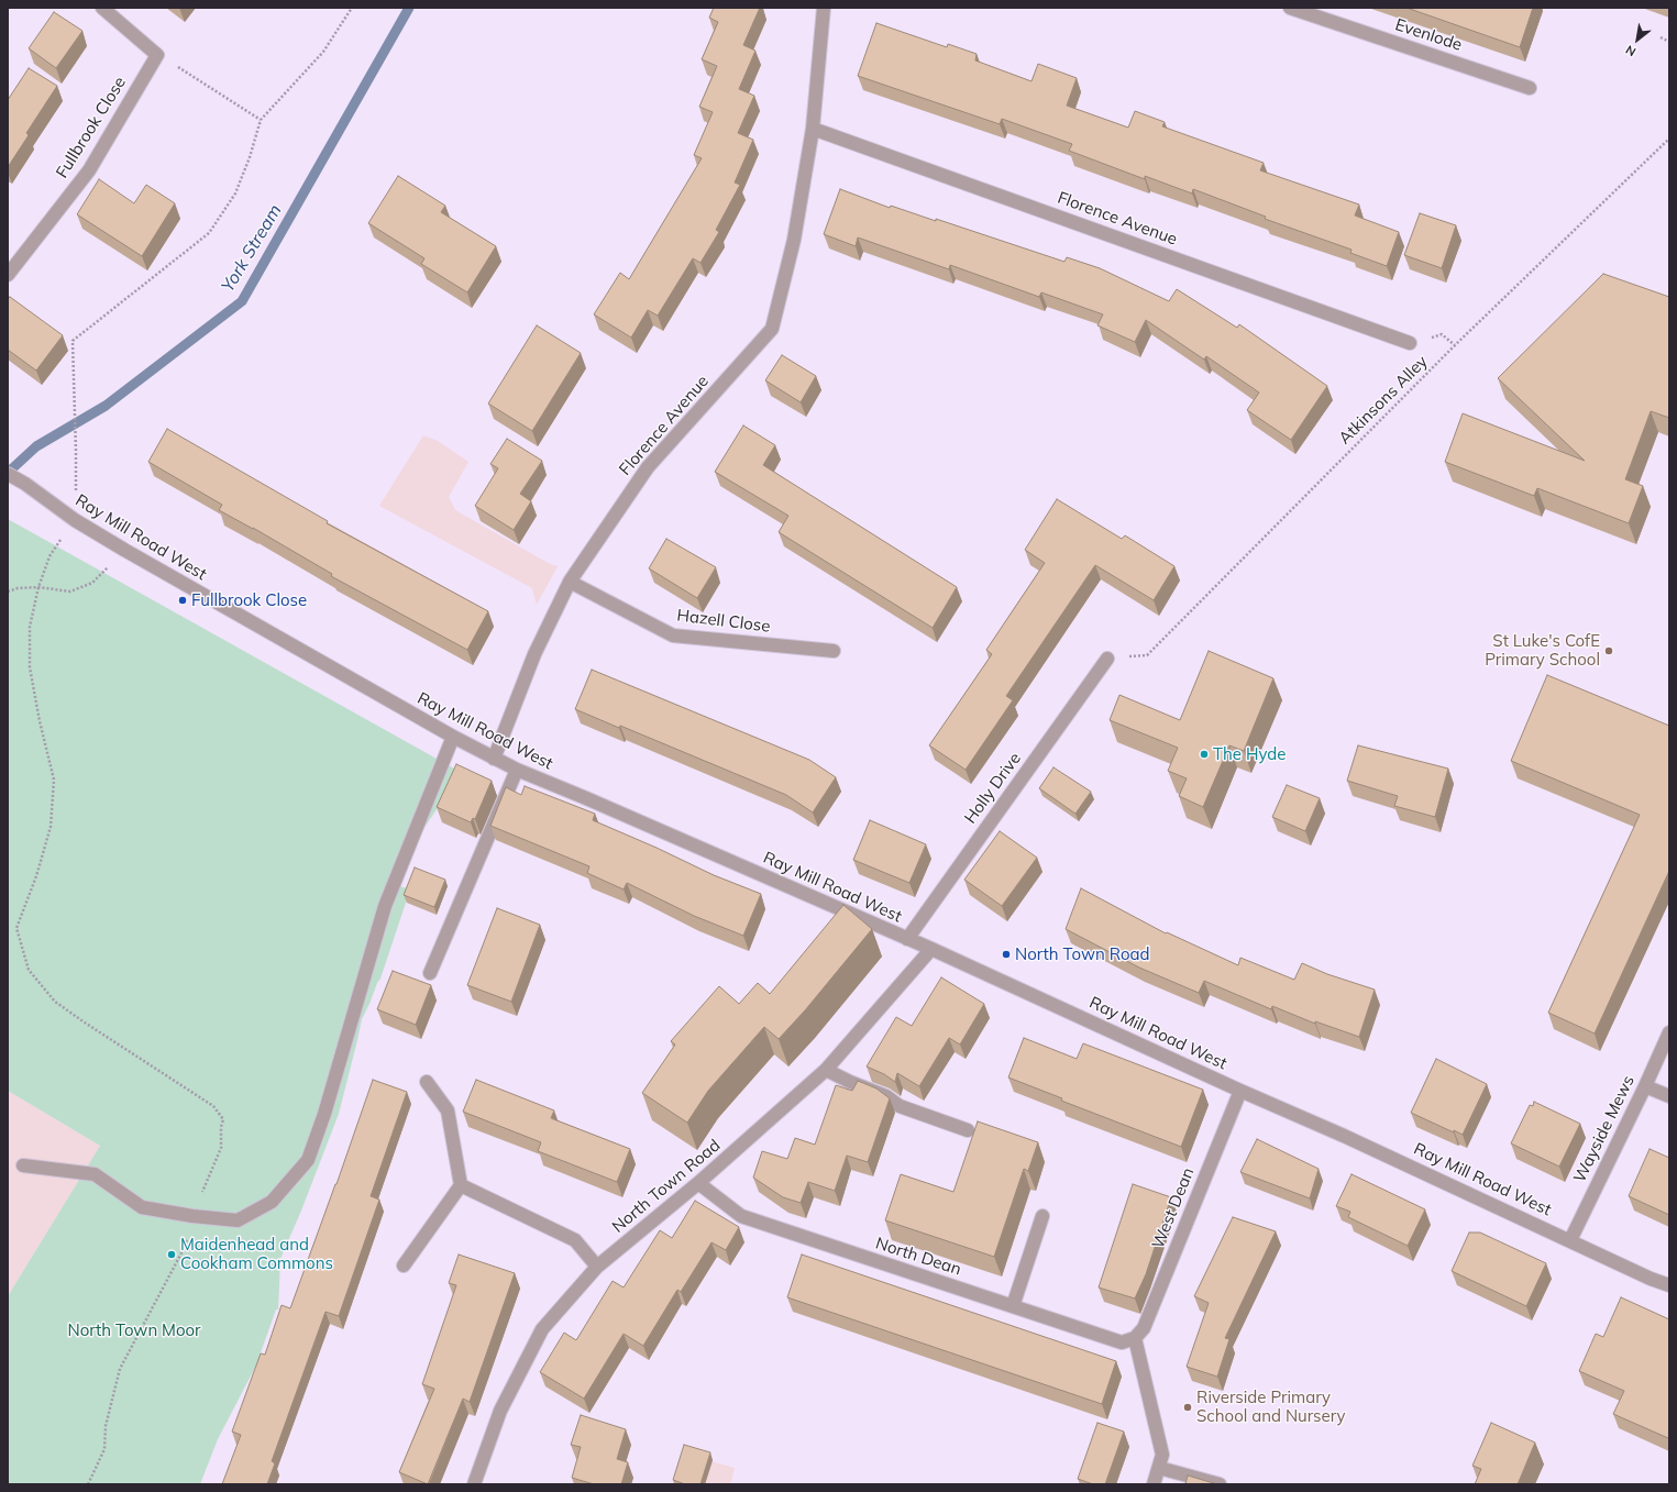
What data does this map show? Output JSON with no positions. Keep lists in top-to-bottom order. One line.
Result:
{"streets":{"street":["Evenlode","Fullbrook Close","Florence Avenue","Ray Mill Road West","Hazell Close","Holly Drive","Wayside Mews","North Town Road","West Dean","North Dean"],"path":["Atkinsons Alley"]},"crossings":[["Florence Avenue","Ray Mill Road West"],["Florence Avenue","Hazell Close"],["Atkinsons Alley","Holly Drive"],["Ray Mill Road West","Holly Drive"],["Ray Mill Road West","Wayside Mews"],["Ray Mill Road West","North Town Road"],["Ray Mill Road West","West Dean"],["North Town Road","North Dean"],["West Dean","North Dean"]],"water":["York Stream"],"parks":["North Town Moor"],"places":["Fullbrook Close","St Luke's CofE Primary School","The Hyde","North Town Road","Maidenhead and Cookham Commons","Riverside Primary School and Nursery"],"north":"bottom left"}
